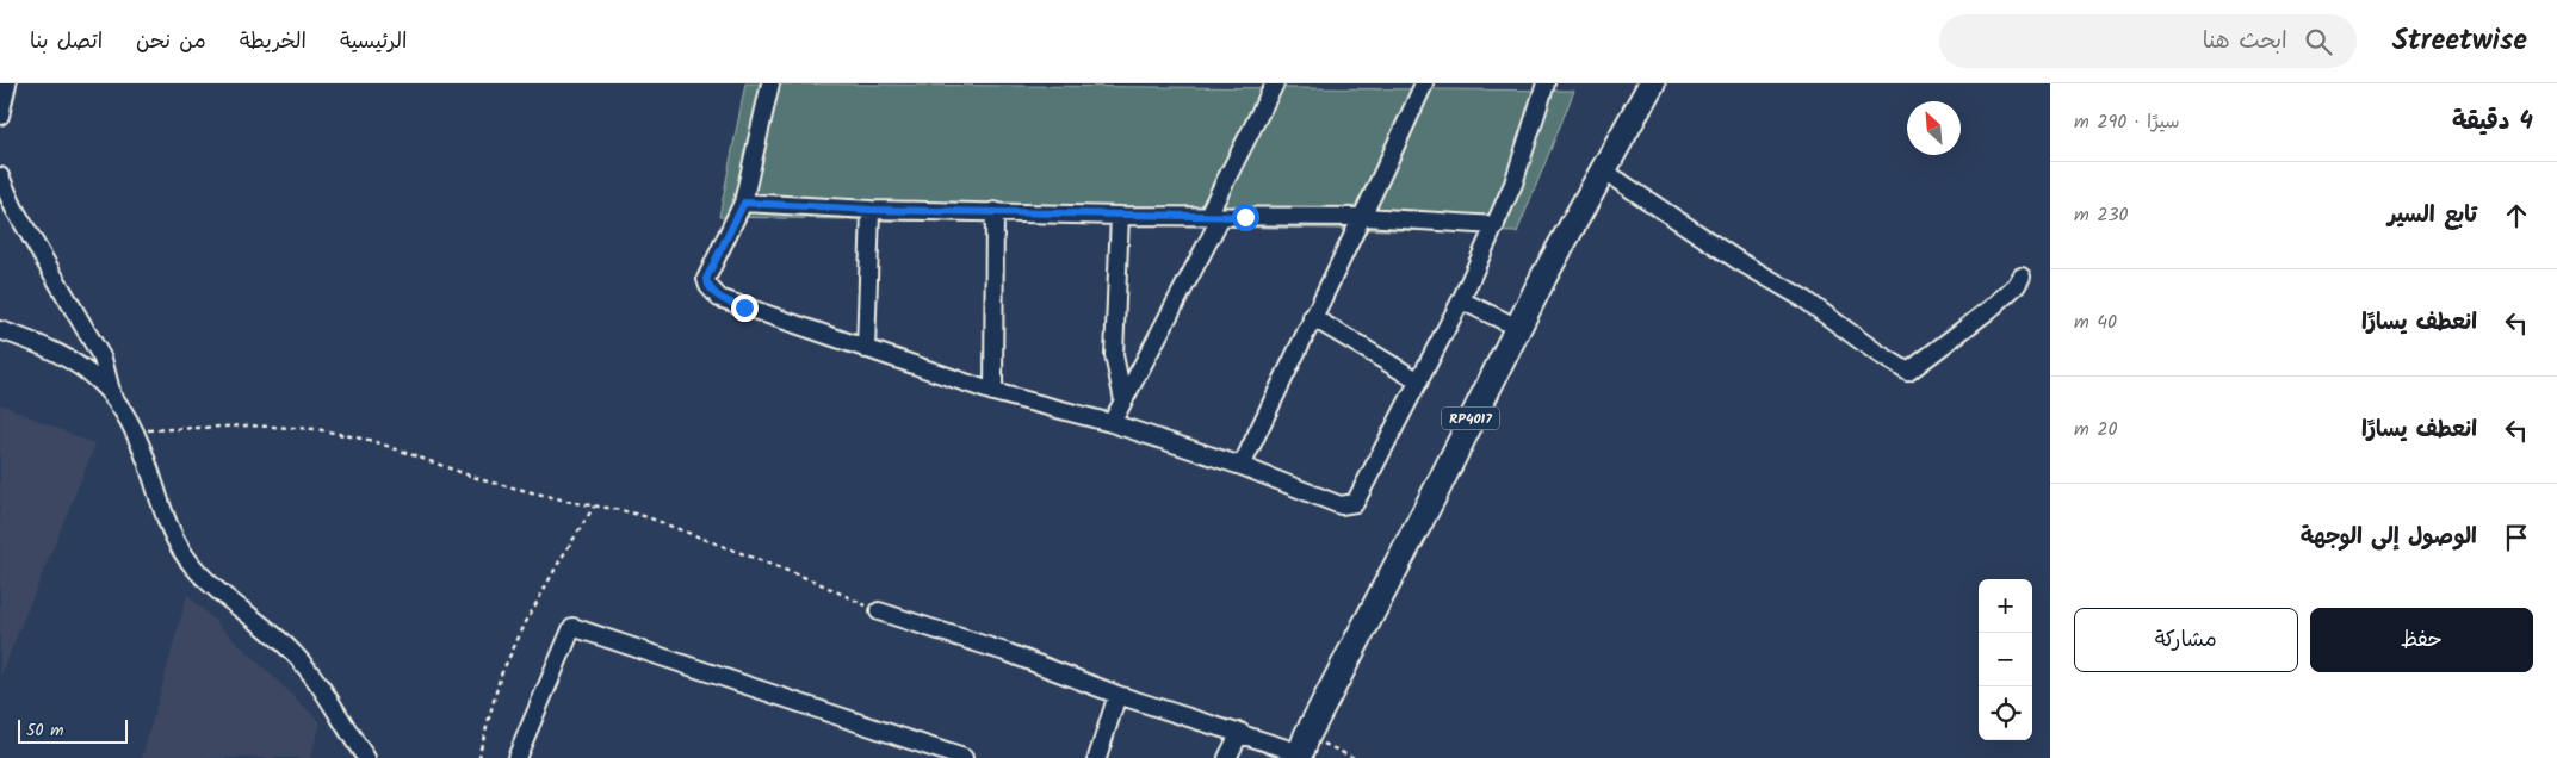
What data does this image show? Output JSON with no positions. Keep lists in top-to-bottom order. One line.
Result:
{"streets":{"main road":["RP4017"]},"scale_bar":"50 m","north":"top left","page":{"header":"Streetwise","search":"ابحث هنا","nav":["الرئيسية","الخريطة","من نحن","اتصل بنا"],"heading":["4 دقيقة","سيرًا · 290 m"],"list":[["تابع السير","230 m"],["انعطف يسارًا","40 m"],["انعطف يسارًا","20 m"],"الوصول إلى الوجهة"],"map_buttons":["+","−"],"buttons":["حفظ","مشاركة"],"scale":"50 m"}}
